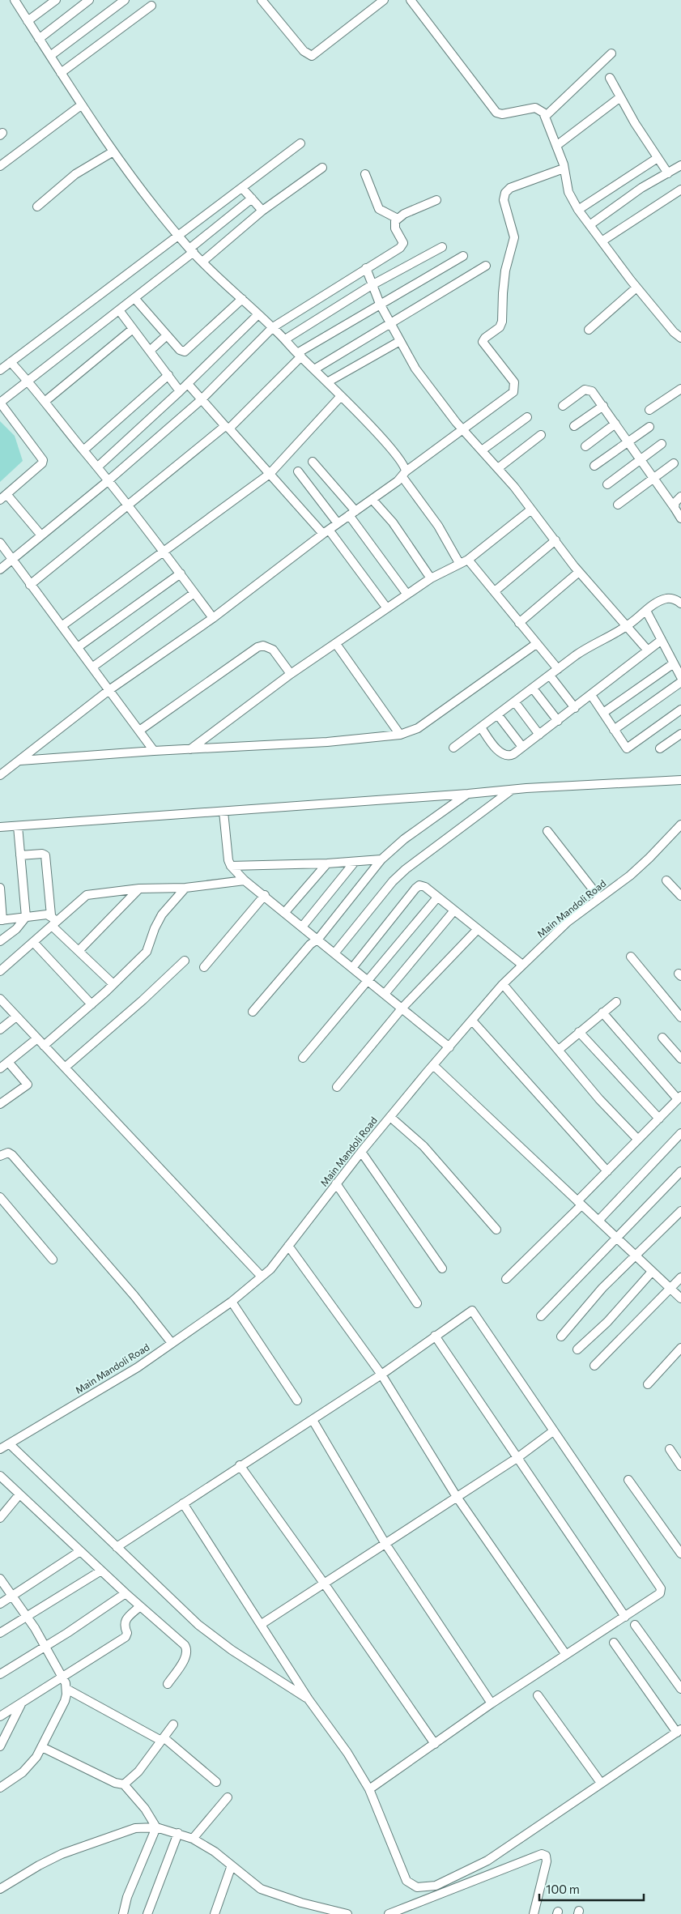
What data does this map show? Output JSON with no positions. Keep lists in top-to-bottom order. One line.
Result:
{"streets":{"street":["Main Mandoli Road"]},"scale_bar":"100 m"}
